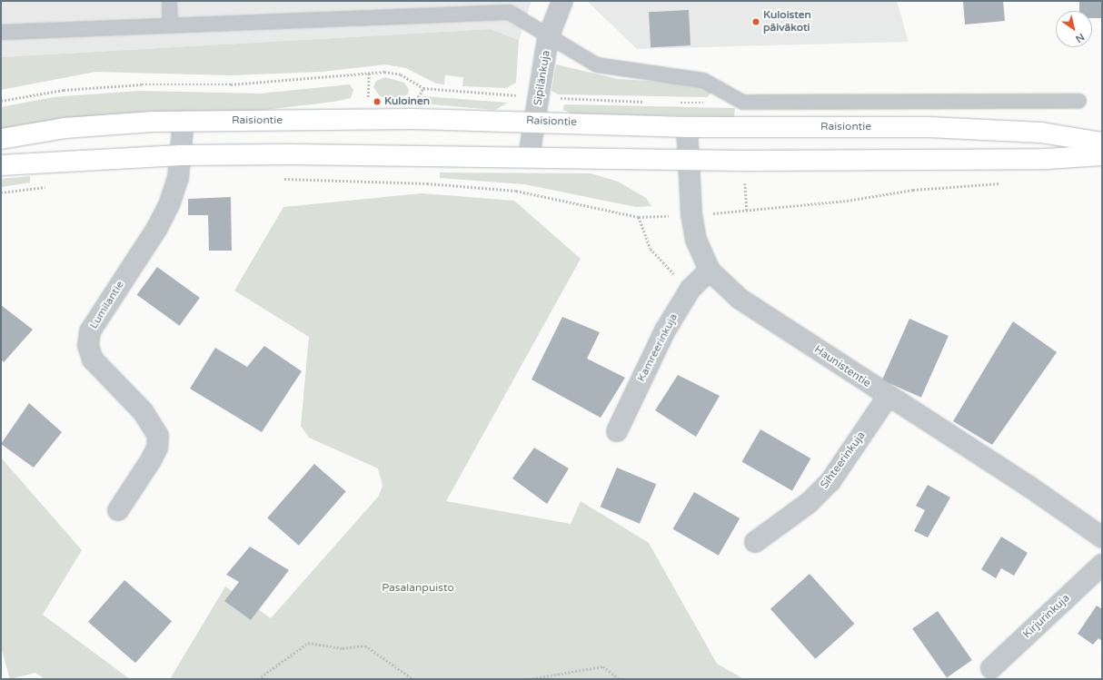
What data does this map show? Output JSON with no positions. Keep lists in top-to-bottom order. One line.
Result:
{"streets":{"main road":["Raisiontie"],"street":["Sipilänkuja","Lumilantie","Kamreerinkuja","Haunistentie","Sihteerinkuja","Kirjurinkuja"]},"crossings":[["Sipilänkuja","Raisiontie"],["Raisiontie","Lumilantie"],["Raisiontie","Haunistentie"],["Kamreerinkuja","Haunistentie"],["Haunistentie","Sihteerinkuja"]],"parks":["Pasalanpuisto"],"places":["Kuloisten päiväkoti","Kuloinen"],"north":"bottom right"}
